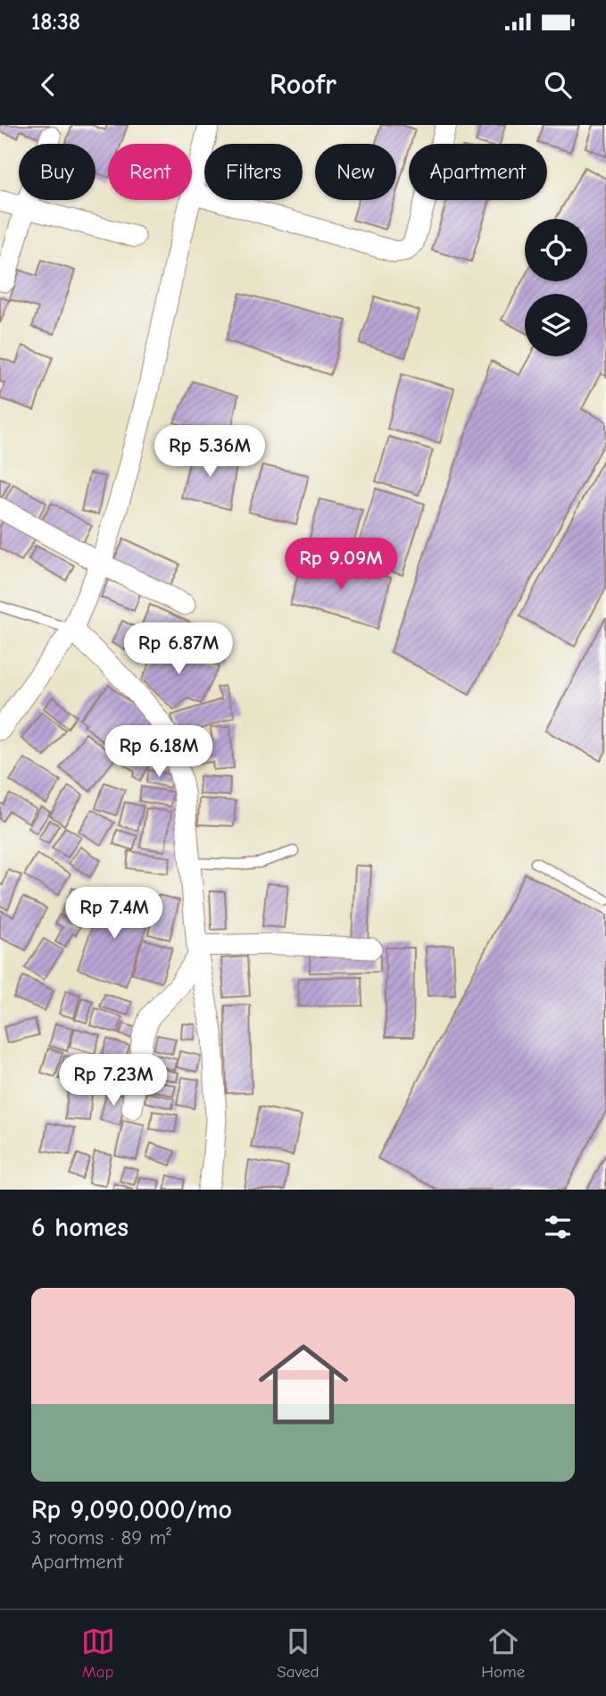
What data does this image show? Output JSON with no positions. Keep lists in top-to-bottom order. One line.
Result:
{"page":{"status":"18:38","header":"Roofr","chip":["Buy","Rent","Filters","New","Apartment"],"price":["Rp 5.36M","Rp 9.09M","Rp 6.87M","Rp 6.18M","Rp 7.4M","Rp 7.23M"],"heading":"6 homes","list":[{"name":"Rp 9,090,000/mo","note":"3 rooms · 89 m² · Apartment"}],"tabs":["Map","Saved","Home"]}}
